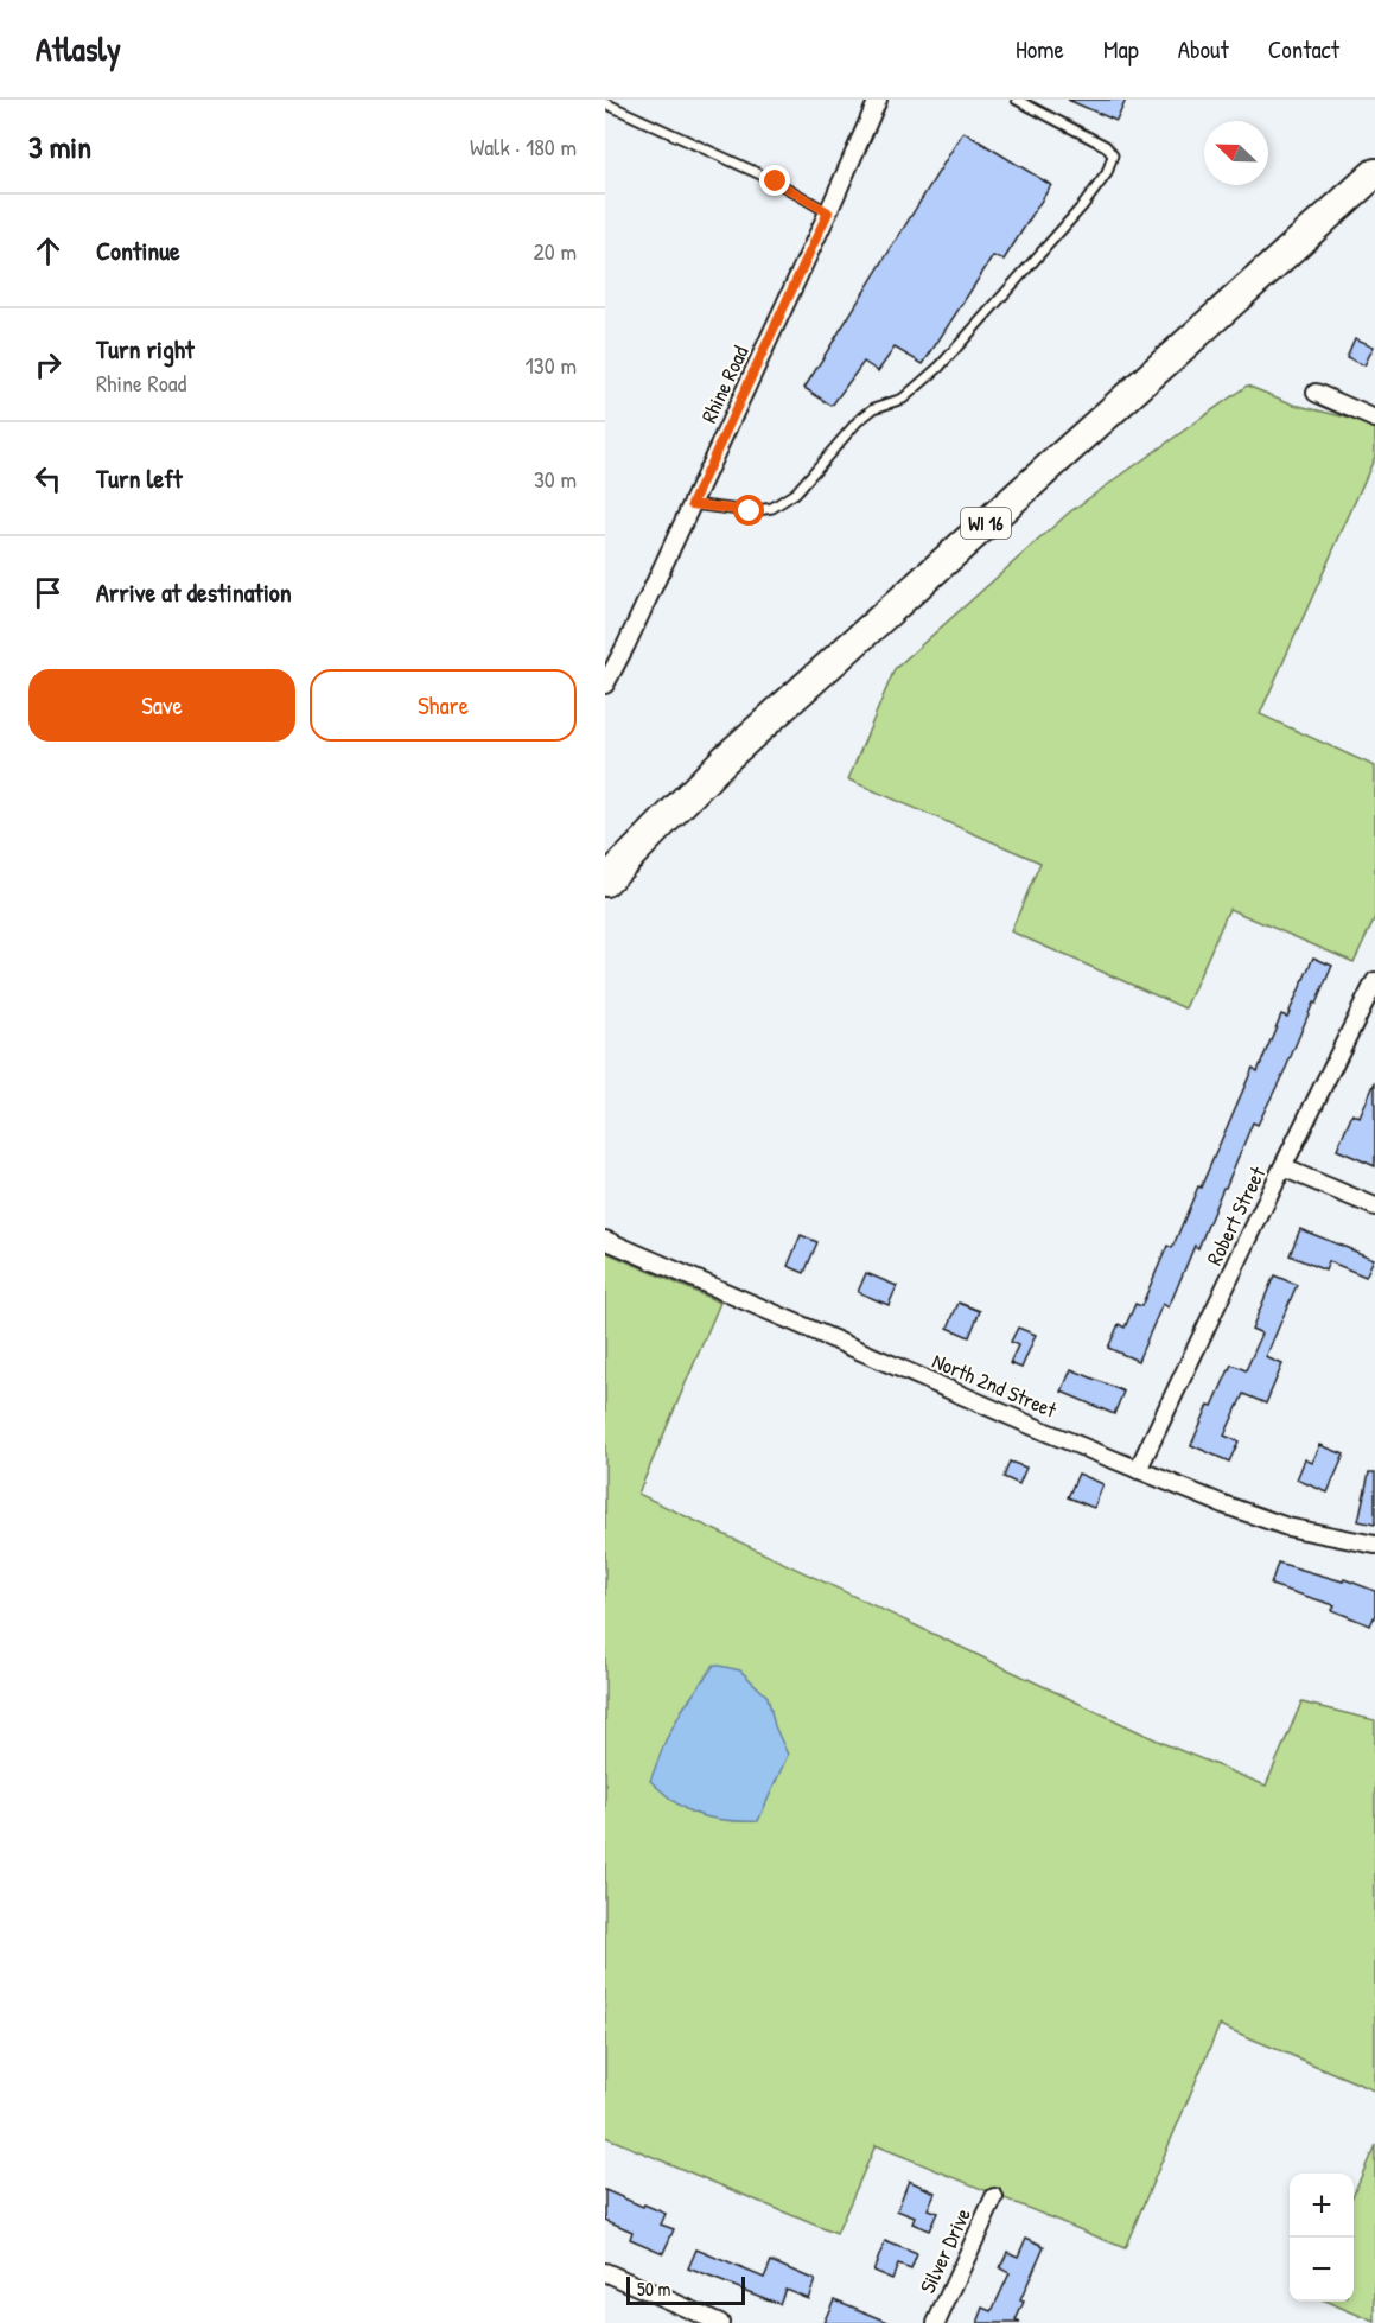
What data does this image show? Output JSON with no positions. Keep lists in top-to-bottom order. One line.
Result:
{"streets":{"highway":["WI 16"],"street":["Rhine Road","Robert Street","North 2nd Street","Silver Drive"]},"crossings":[["Robert Street","North 2nd Street"]],"scale_bar":"50 m","north":"top left","page":{"header":"Atlasly","nav":["Home","Map","About","Contact"],"heading":["3 min","Walk · 180 m"],"list":[["Continue","20 m"],["Turn right","Rhine Road","130 m"],["Turn left","30 m"],"Arrive at destination"],"buttons":["Save","Share"],"map_buttons":["+","−"],"scale":"50 m"}}
